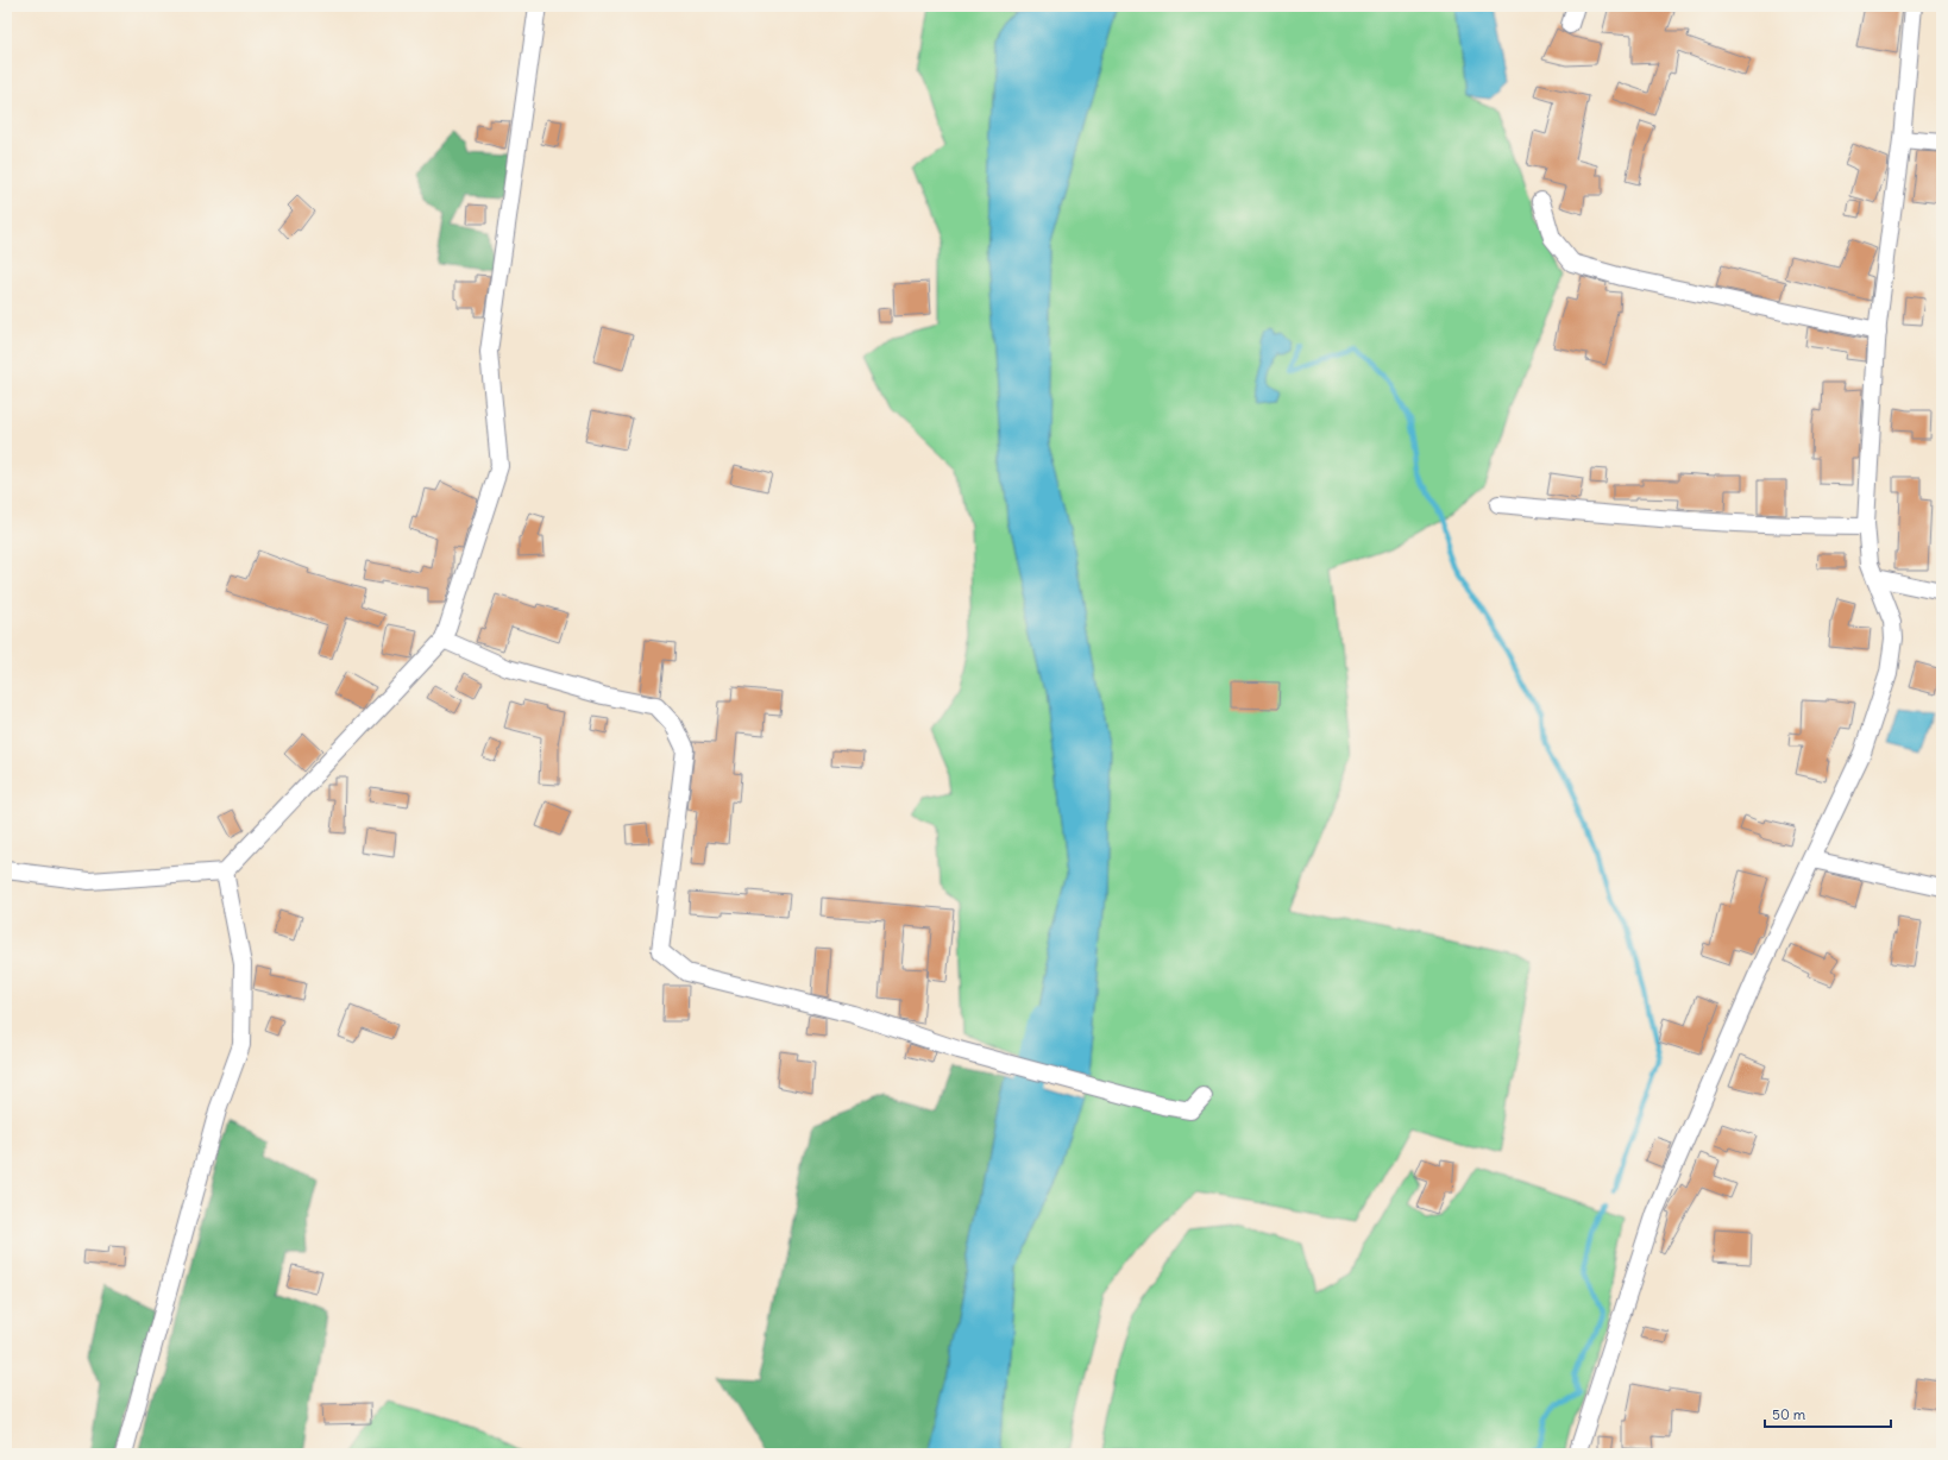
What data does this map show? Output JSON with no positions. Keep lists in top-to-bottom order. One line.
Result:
{"scale_bar":"50 m"}
